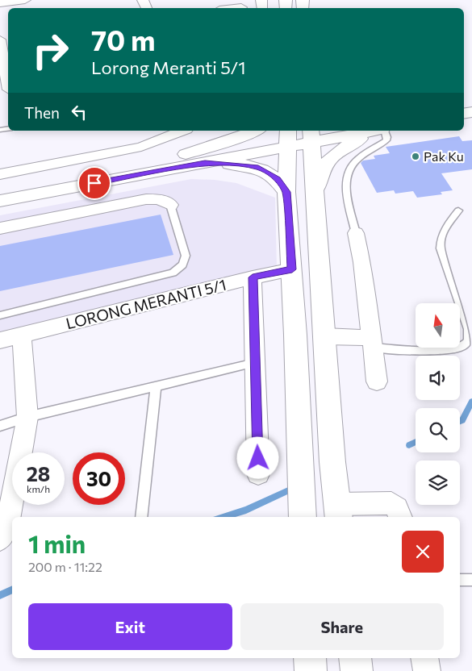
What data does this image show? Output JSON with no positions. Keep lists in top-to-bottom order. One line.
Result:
{"streets":{"street":["LORONG MERANTI 5/1"]},"places":["Pak Ku"],"north":"top","page":{"turn":["70 m","Lorong Meranti 5/1"],"then":"Then","speed":"28 km/h","limit":"30","heading":["1 min","200 m · 11:22"],"buttons":["Exit","Share"]}}
